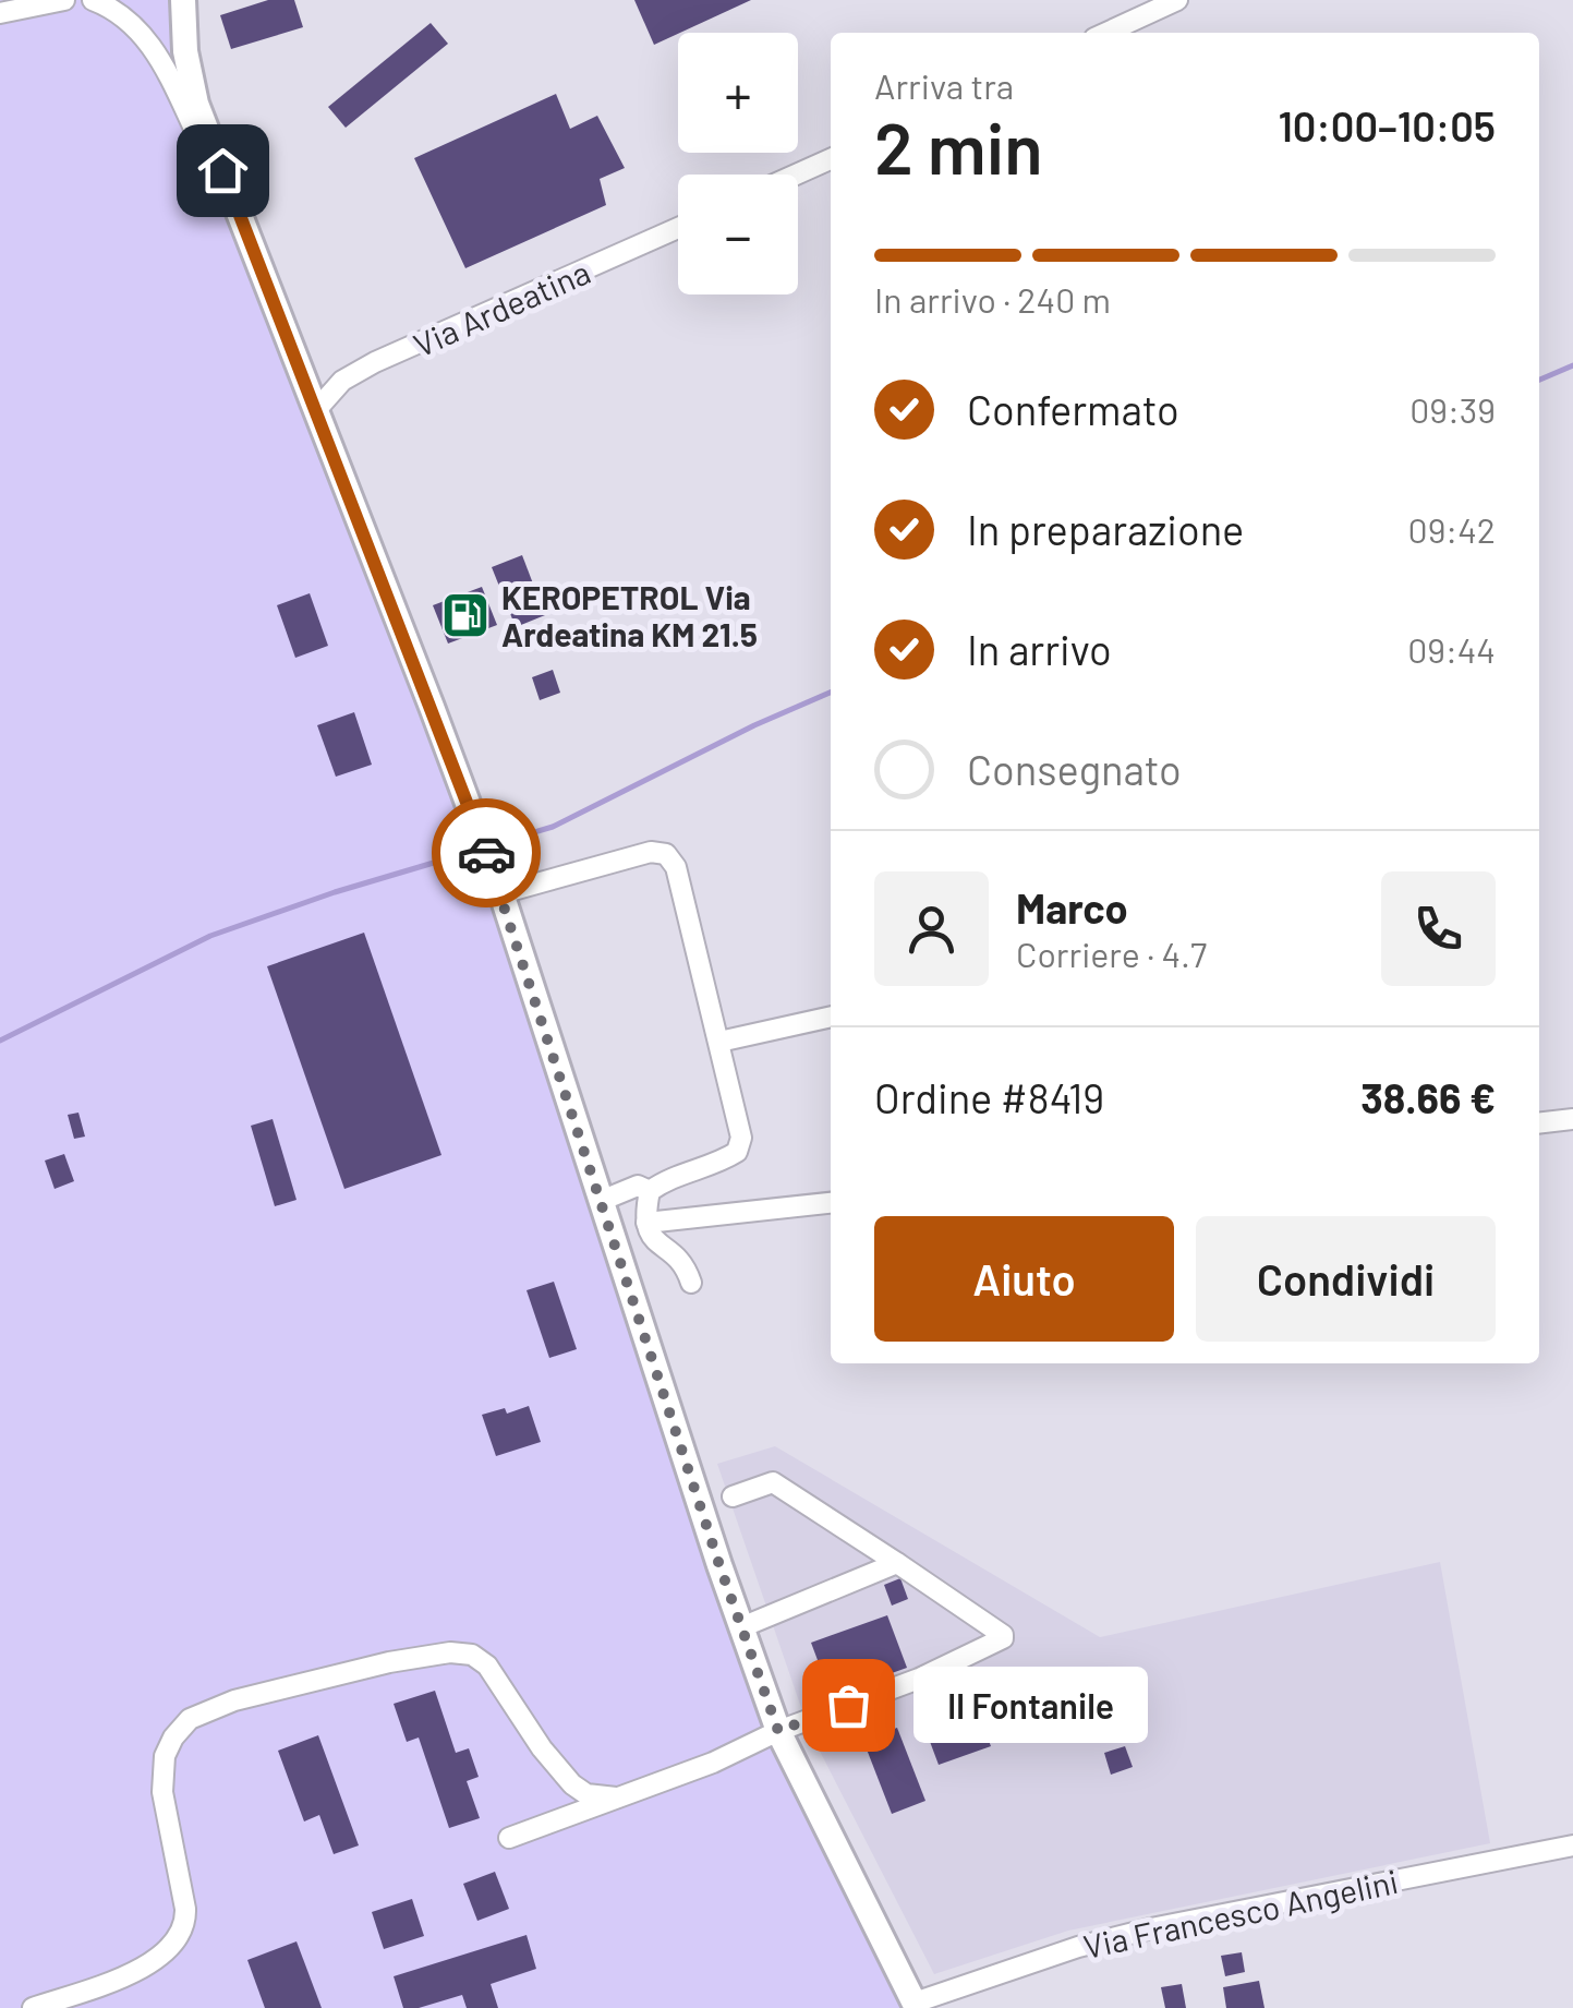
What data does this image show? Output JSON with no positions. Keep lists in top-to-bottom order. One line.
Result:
{"streets":{"street":["Via Ardeatina","Via Francesco Angelini"]},"places":{"fuel station":["KEROPETROL Via Ardeatina KM 21.5"],"other":["Il Fontanile"]},"page":{"map_buttons":["+","−"],"heading":["2 min","Arriva tra","10:00–10:05"],"panel":["Marco","Corriere · 4.7","Ordine #8419","38.66 €"],"bar":"In arrivo · 240 m","list":[["Confermato","09:39"],["In preparazione","09:42"],["In arrivo","09:44"],"Consegnato"],"buttons":["Aiuto","Condividi"],"bubble":"Il Fontanile"}}
